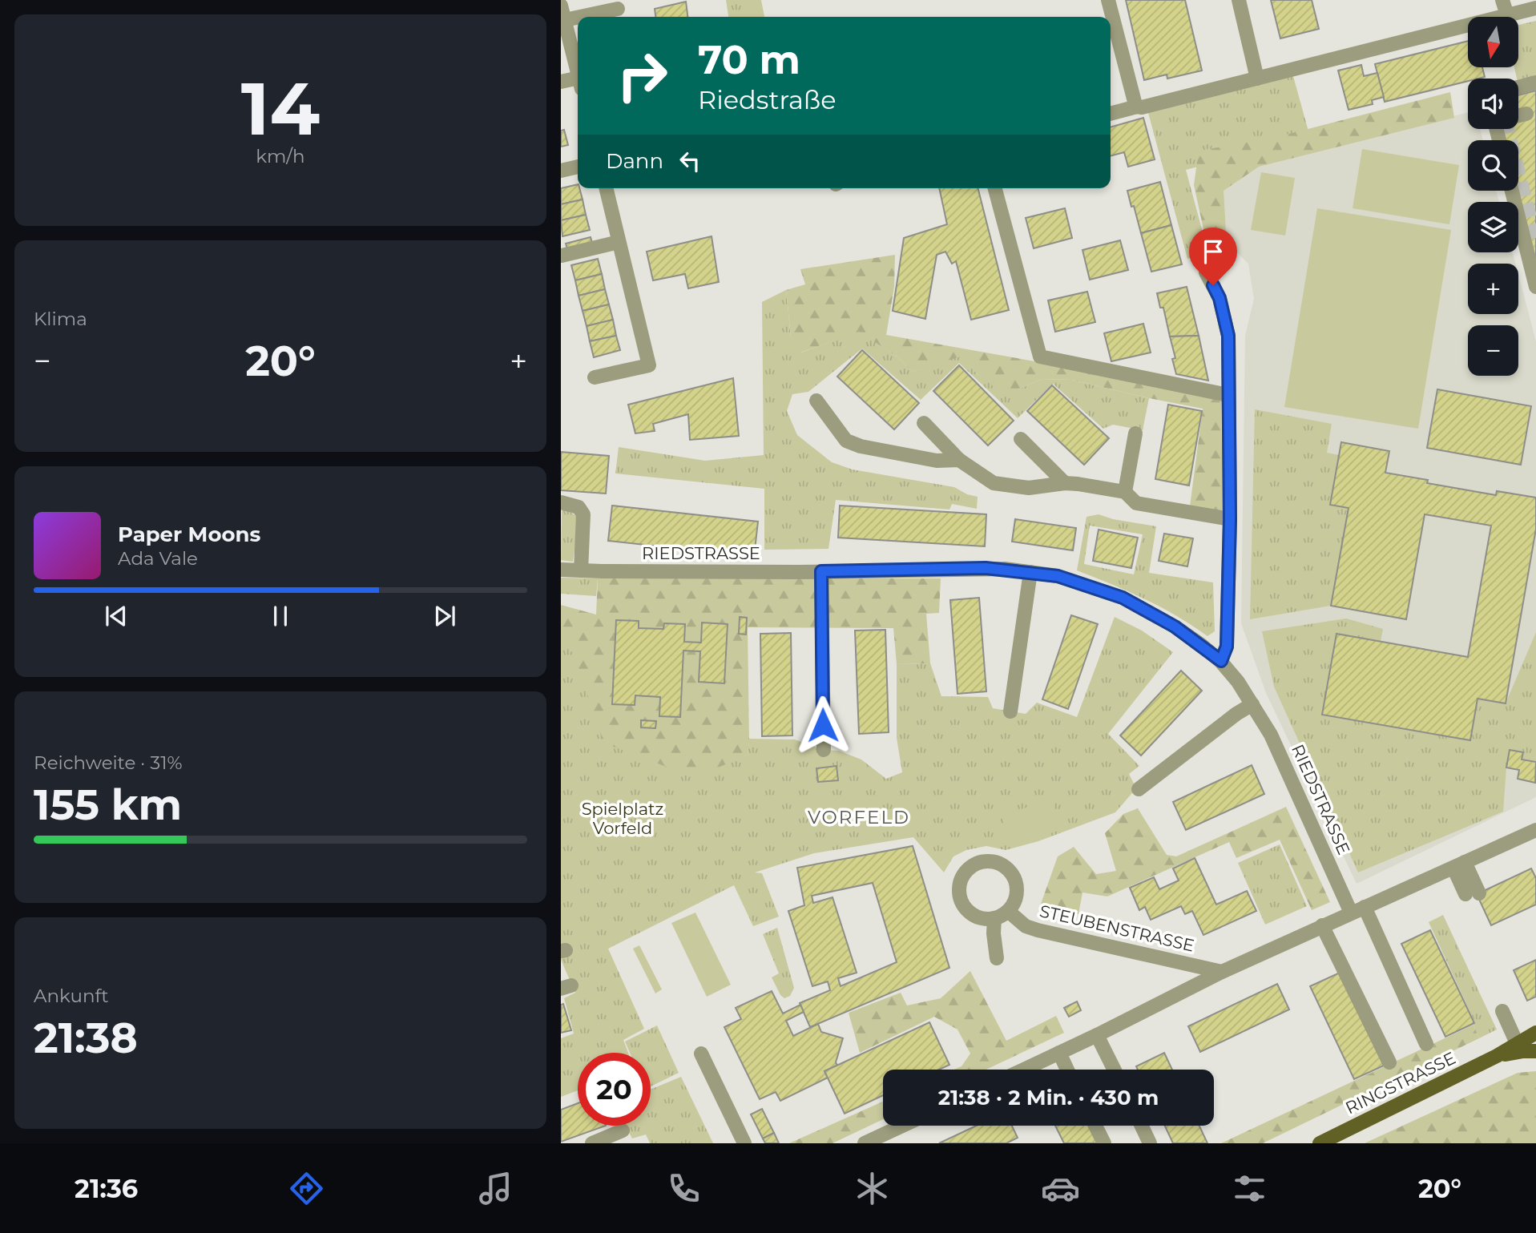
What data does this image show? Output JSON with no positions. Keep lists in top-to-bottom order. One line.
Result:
{"streets":{"main road":["RINGSTRASSE"],"street":["RIEDSTRASSE","STEUBENSTRASSE"]},"districts":["VORFELD"],"parks":["Spielplatz Vorfeld"],"north":"bottom","page":{"tile":[["14","km/h"],"Klima",["Reichweite · 31%","155 km"],["Ankunft","21:38"]],"map_buttons":["+","−"],"turn":["70 m","Riedstraße"],"then":"Dann","heat":["−","20°","+"],"song":["Paper Moons","Ada Vale"],"limit":"20","trip":"21:38 · 2 Min. · 430 m","tabs":["21:36","20°"]}}
